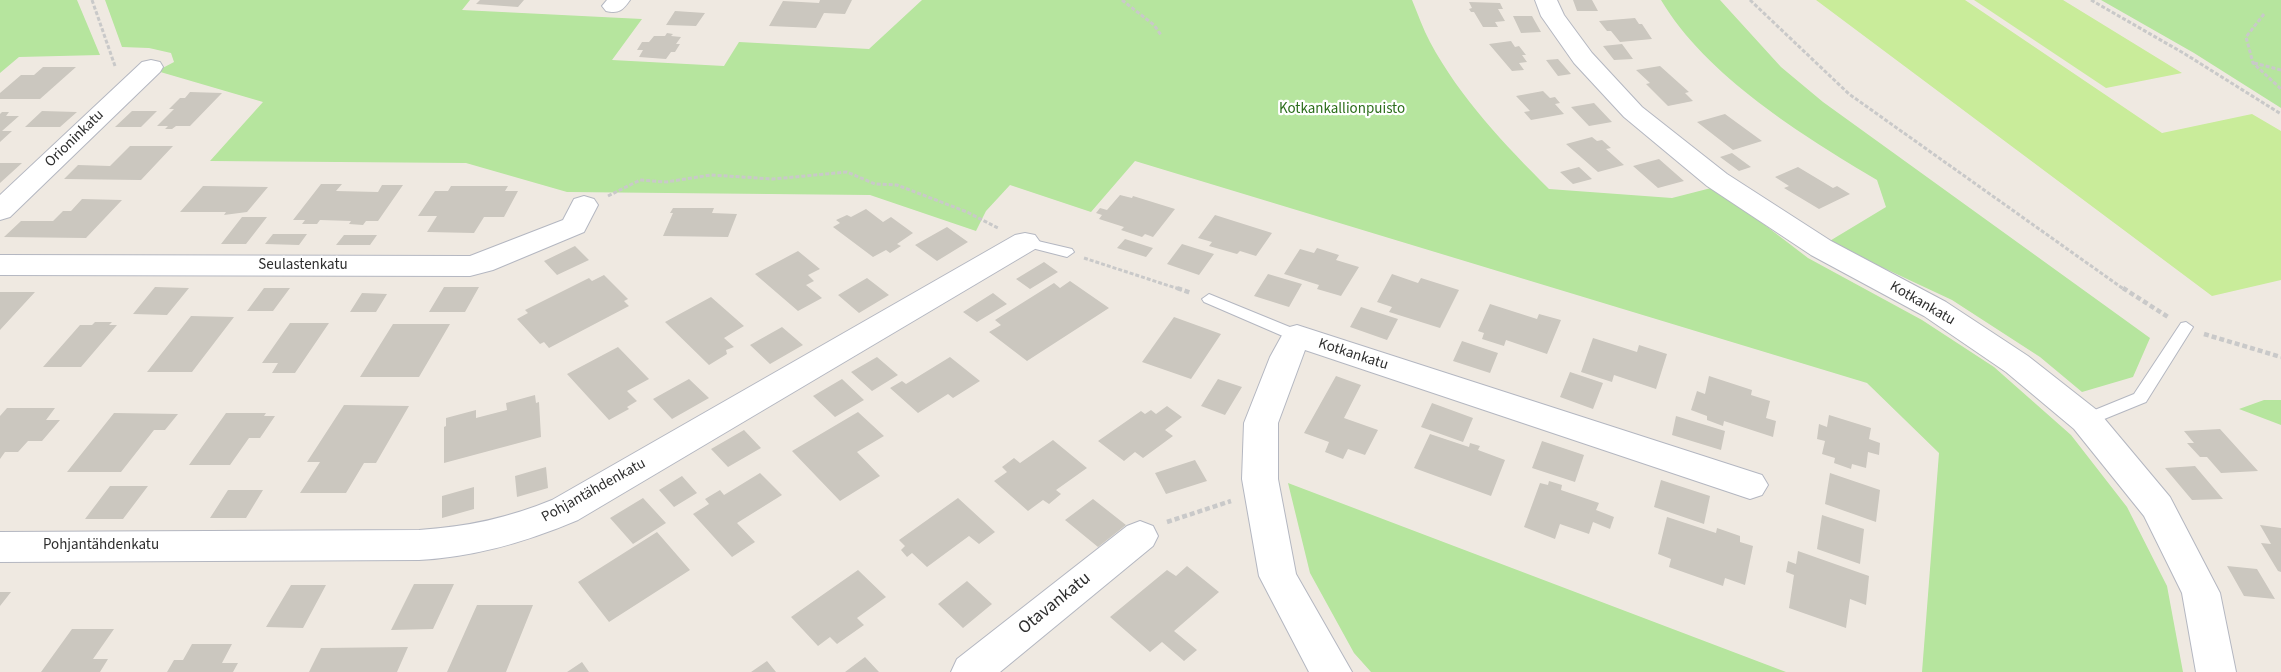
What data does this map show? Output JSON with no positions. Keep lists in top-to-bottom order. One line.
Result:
{"streets":{"street":["Orioninkatu","Seulastenkatu","Kotkankatu","Pohjantähdenkatu","Otavankatu"]},"parks":["Kotkankallionpuisto"]}
